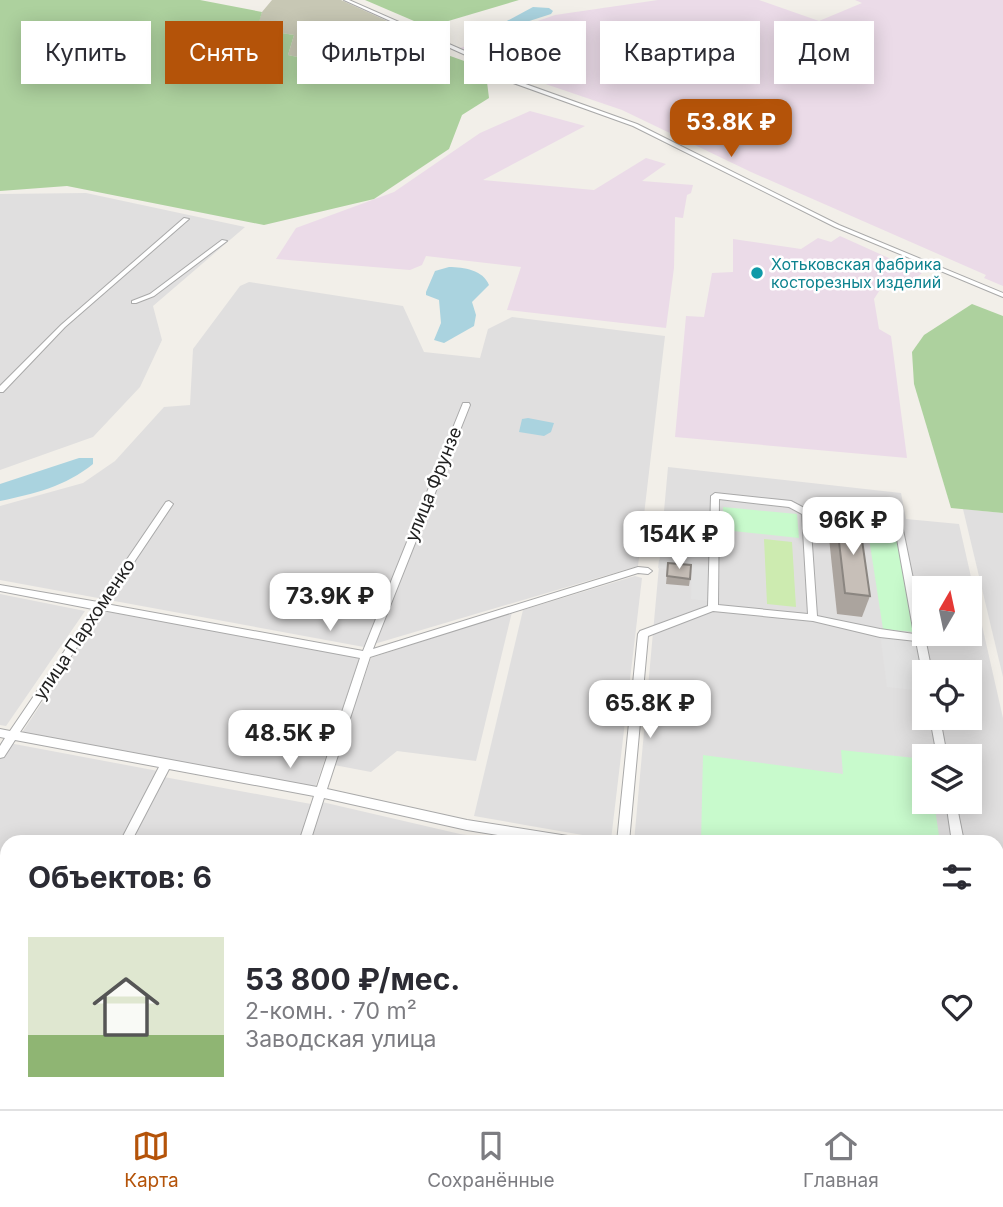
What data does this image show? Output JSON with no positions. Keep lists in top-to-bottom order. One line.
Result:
{"streets":{"street":["улица Фрунзе","улица Пархоменко"]},"places":["Хотьковская фабрика косторезных изделий"],"north":"top","page":{"chip":["Купить","Снять","Фильтры","Новое","Квартира","Дом"],"price":["53.8K ₽","96K ₽","154K ₽","73.9K ₽","65.8K ₽","48.5K ₽"],"heading":"Объектов: 6","list":[{"name":"53 800 ₽/мес.","note":"2-комн. · 70 m² · Заводская улица"}],"tabs":["Карта","Сохранённые","Главная"]}}
